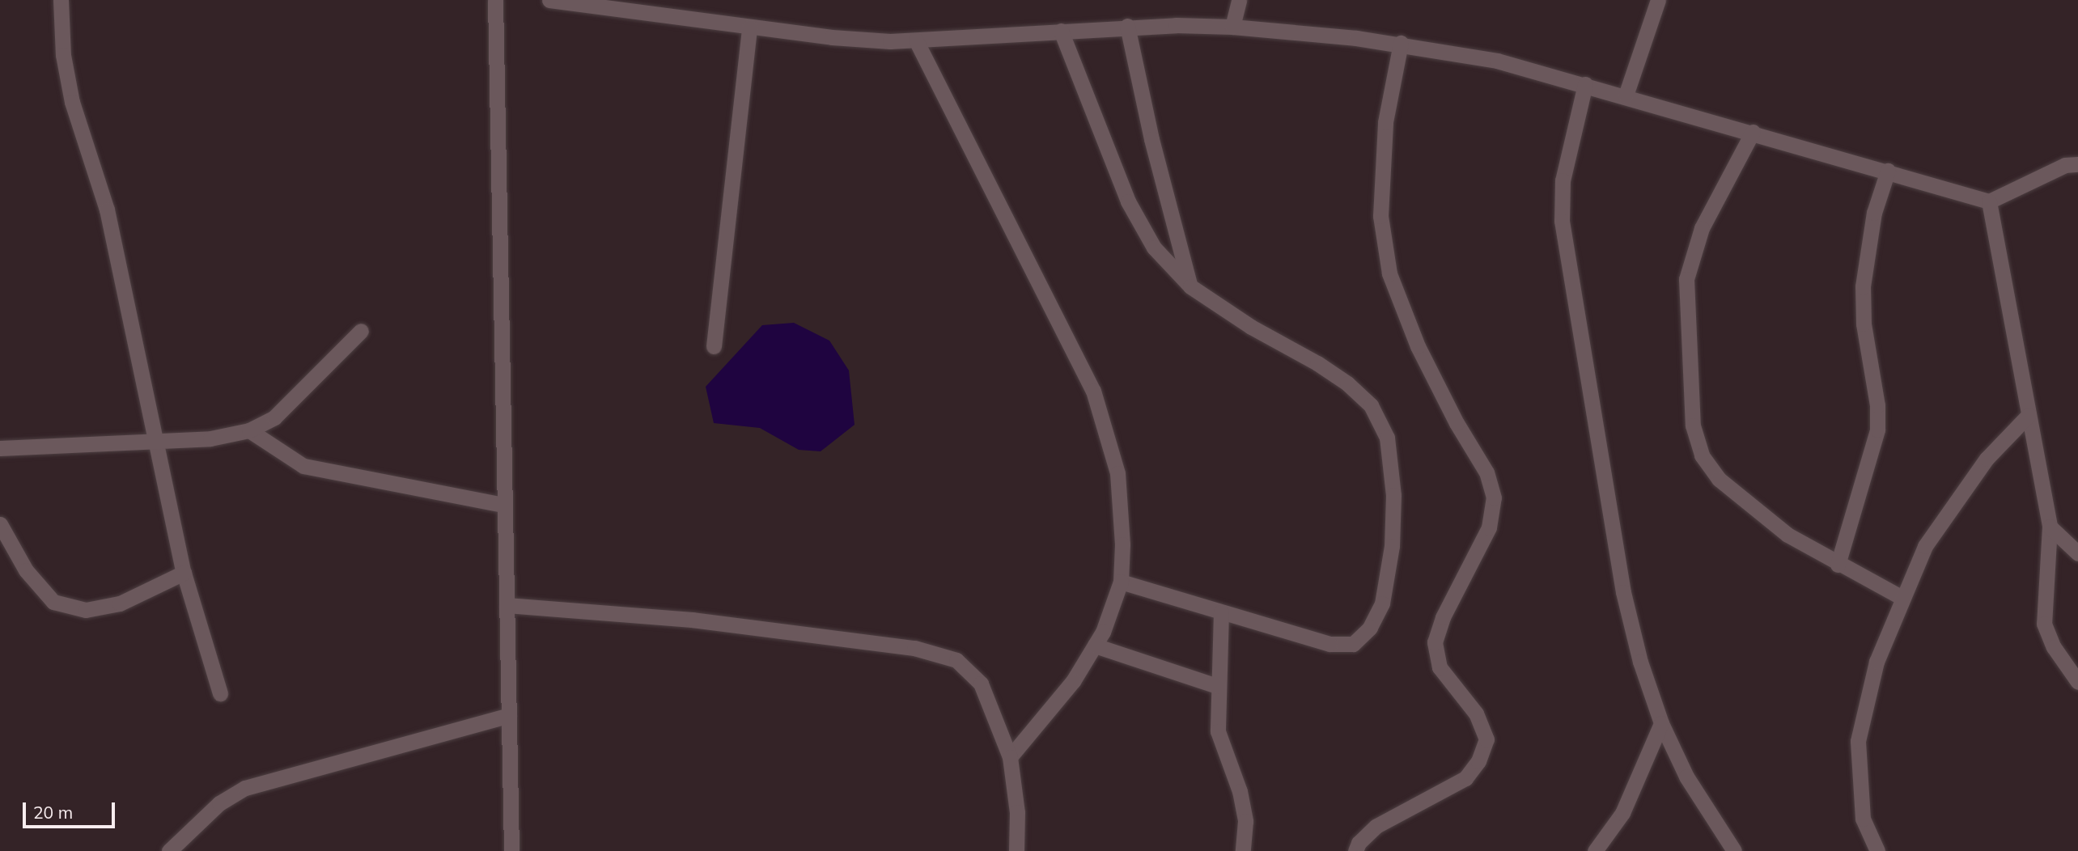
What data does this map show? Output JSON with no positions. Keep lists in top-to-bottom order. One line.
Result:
{"scale_bar":"20 m"}
